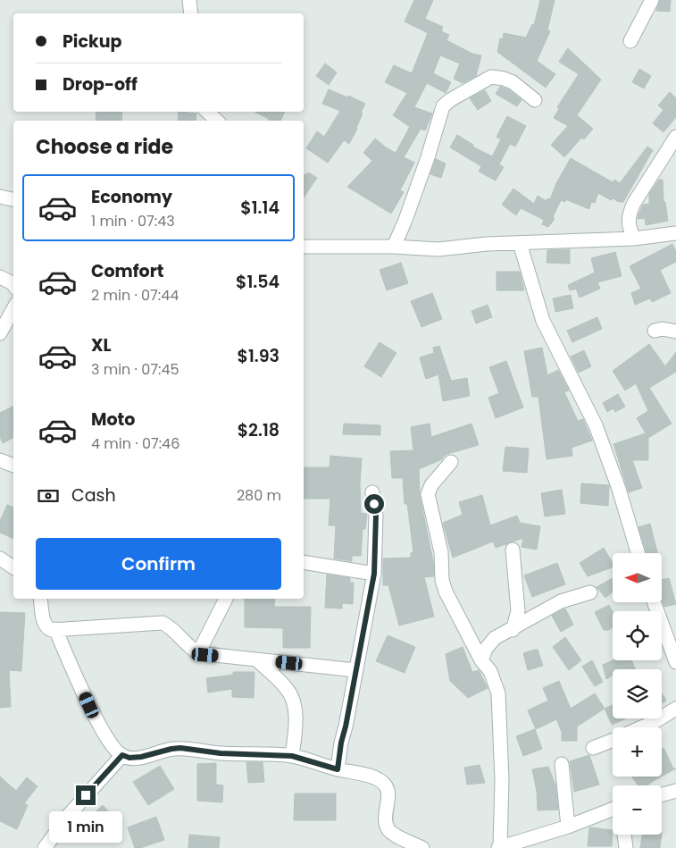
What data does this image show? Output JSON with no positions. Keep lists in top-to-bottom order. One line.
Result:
{"north":"left","page":{"banner":["Pickup","Drop-off"],"heading":"Choose a ride","list":[{"name":"Economy","note":"1 min · 07:43","value":"$1.14"},{"name":"Comfort","note":"2 min · 07:44","value":"$1.54"},{"name":"XL","note":"3 min · 07:45","value":"$1.93"},{"name":"Moto","note":"4 min · 07:46","value":"$2.18"}],"pay":["Cash","280 m"],"buttons":"Confirm","map_buttons":["+","−"],"bubble":"1 min"}}
